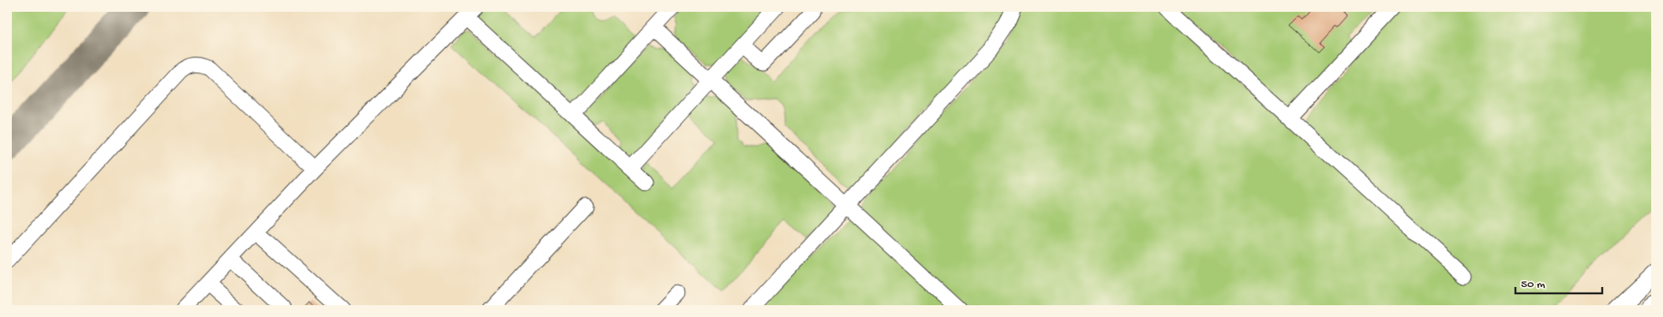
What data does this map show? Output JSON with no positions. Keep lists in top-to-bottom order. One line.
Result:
{"scale_bar":"50 m"}
